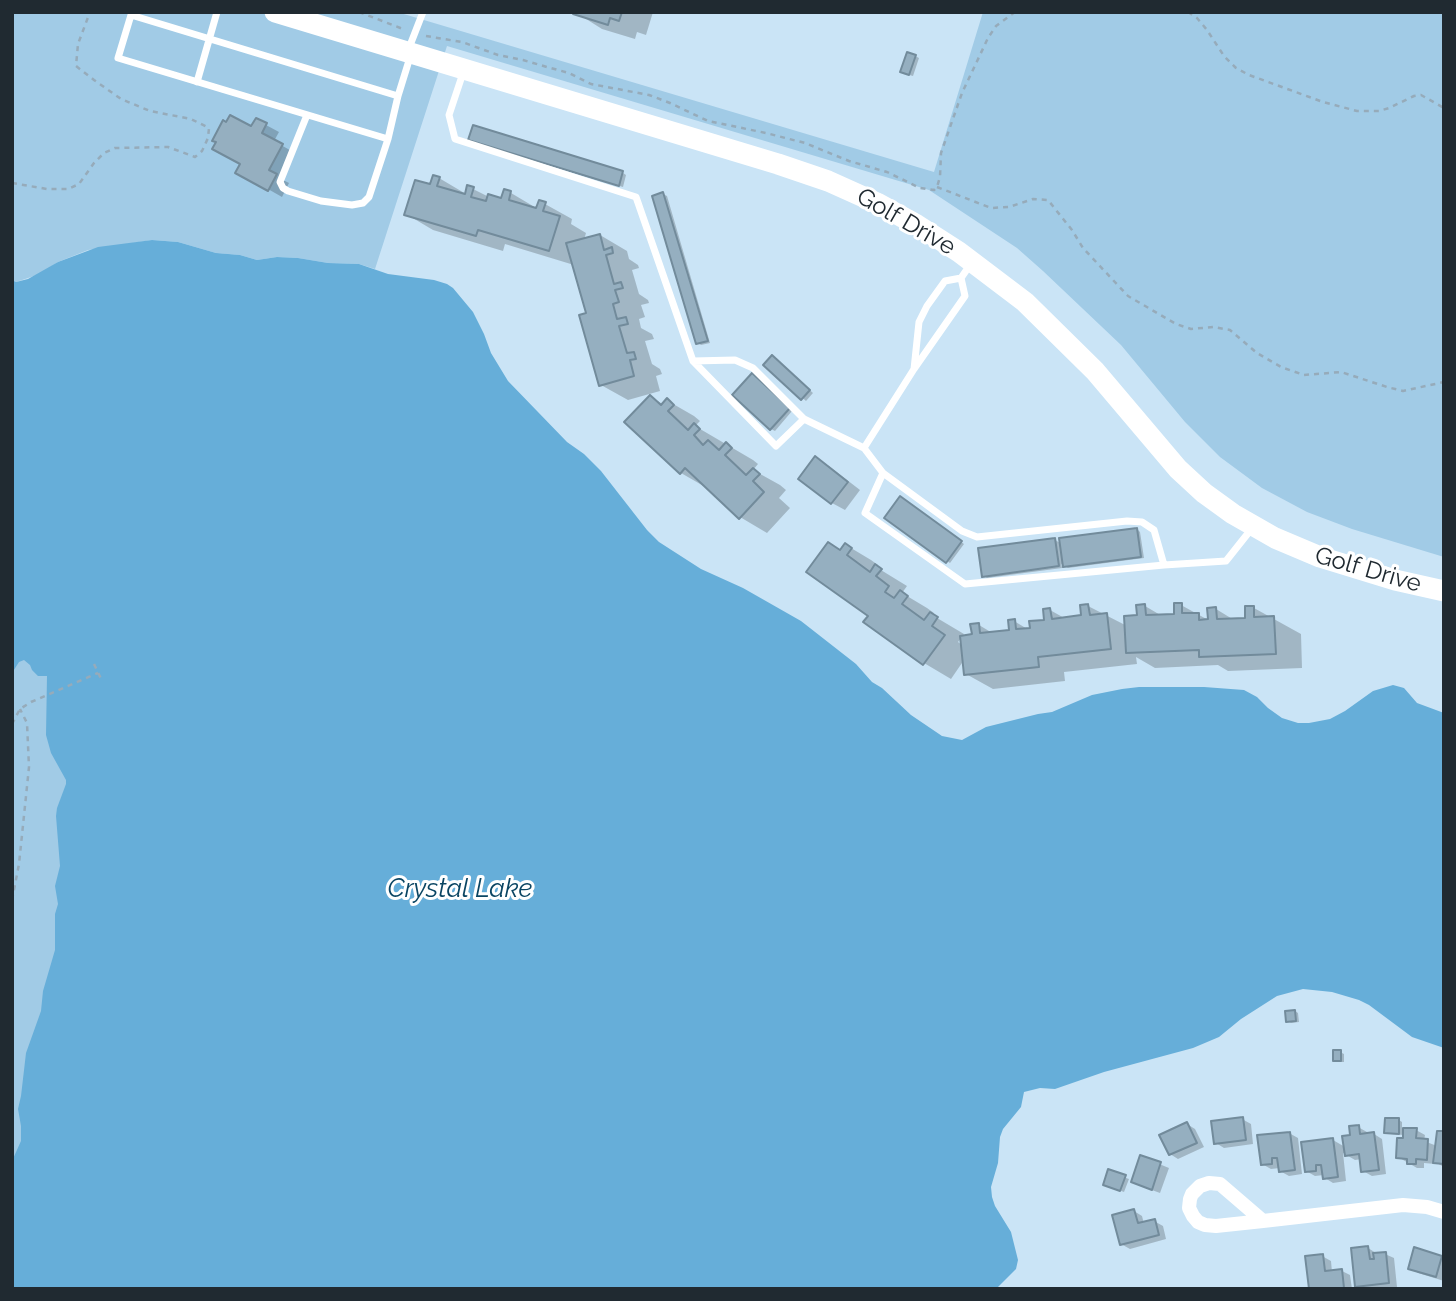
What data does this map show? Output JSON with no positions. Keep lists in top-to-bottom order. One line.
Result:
{"streets":{"street":["Golf Drive"]},"water":["Crystal Lake"]}
